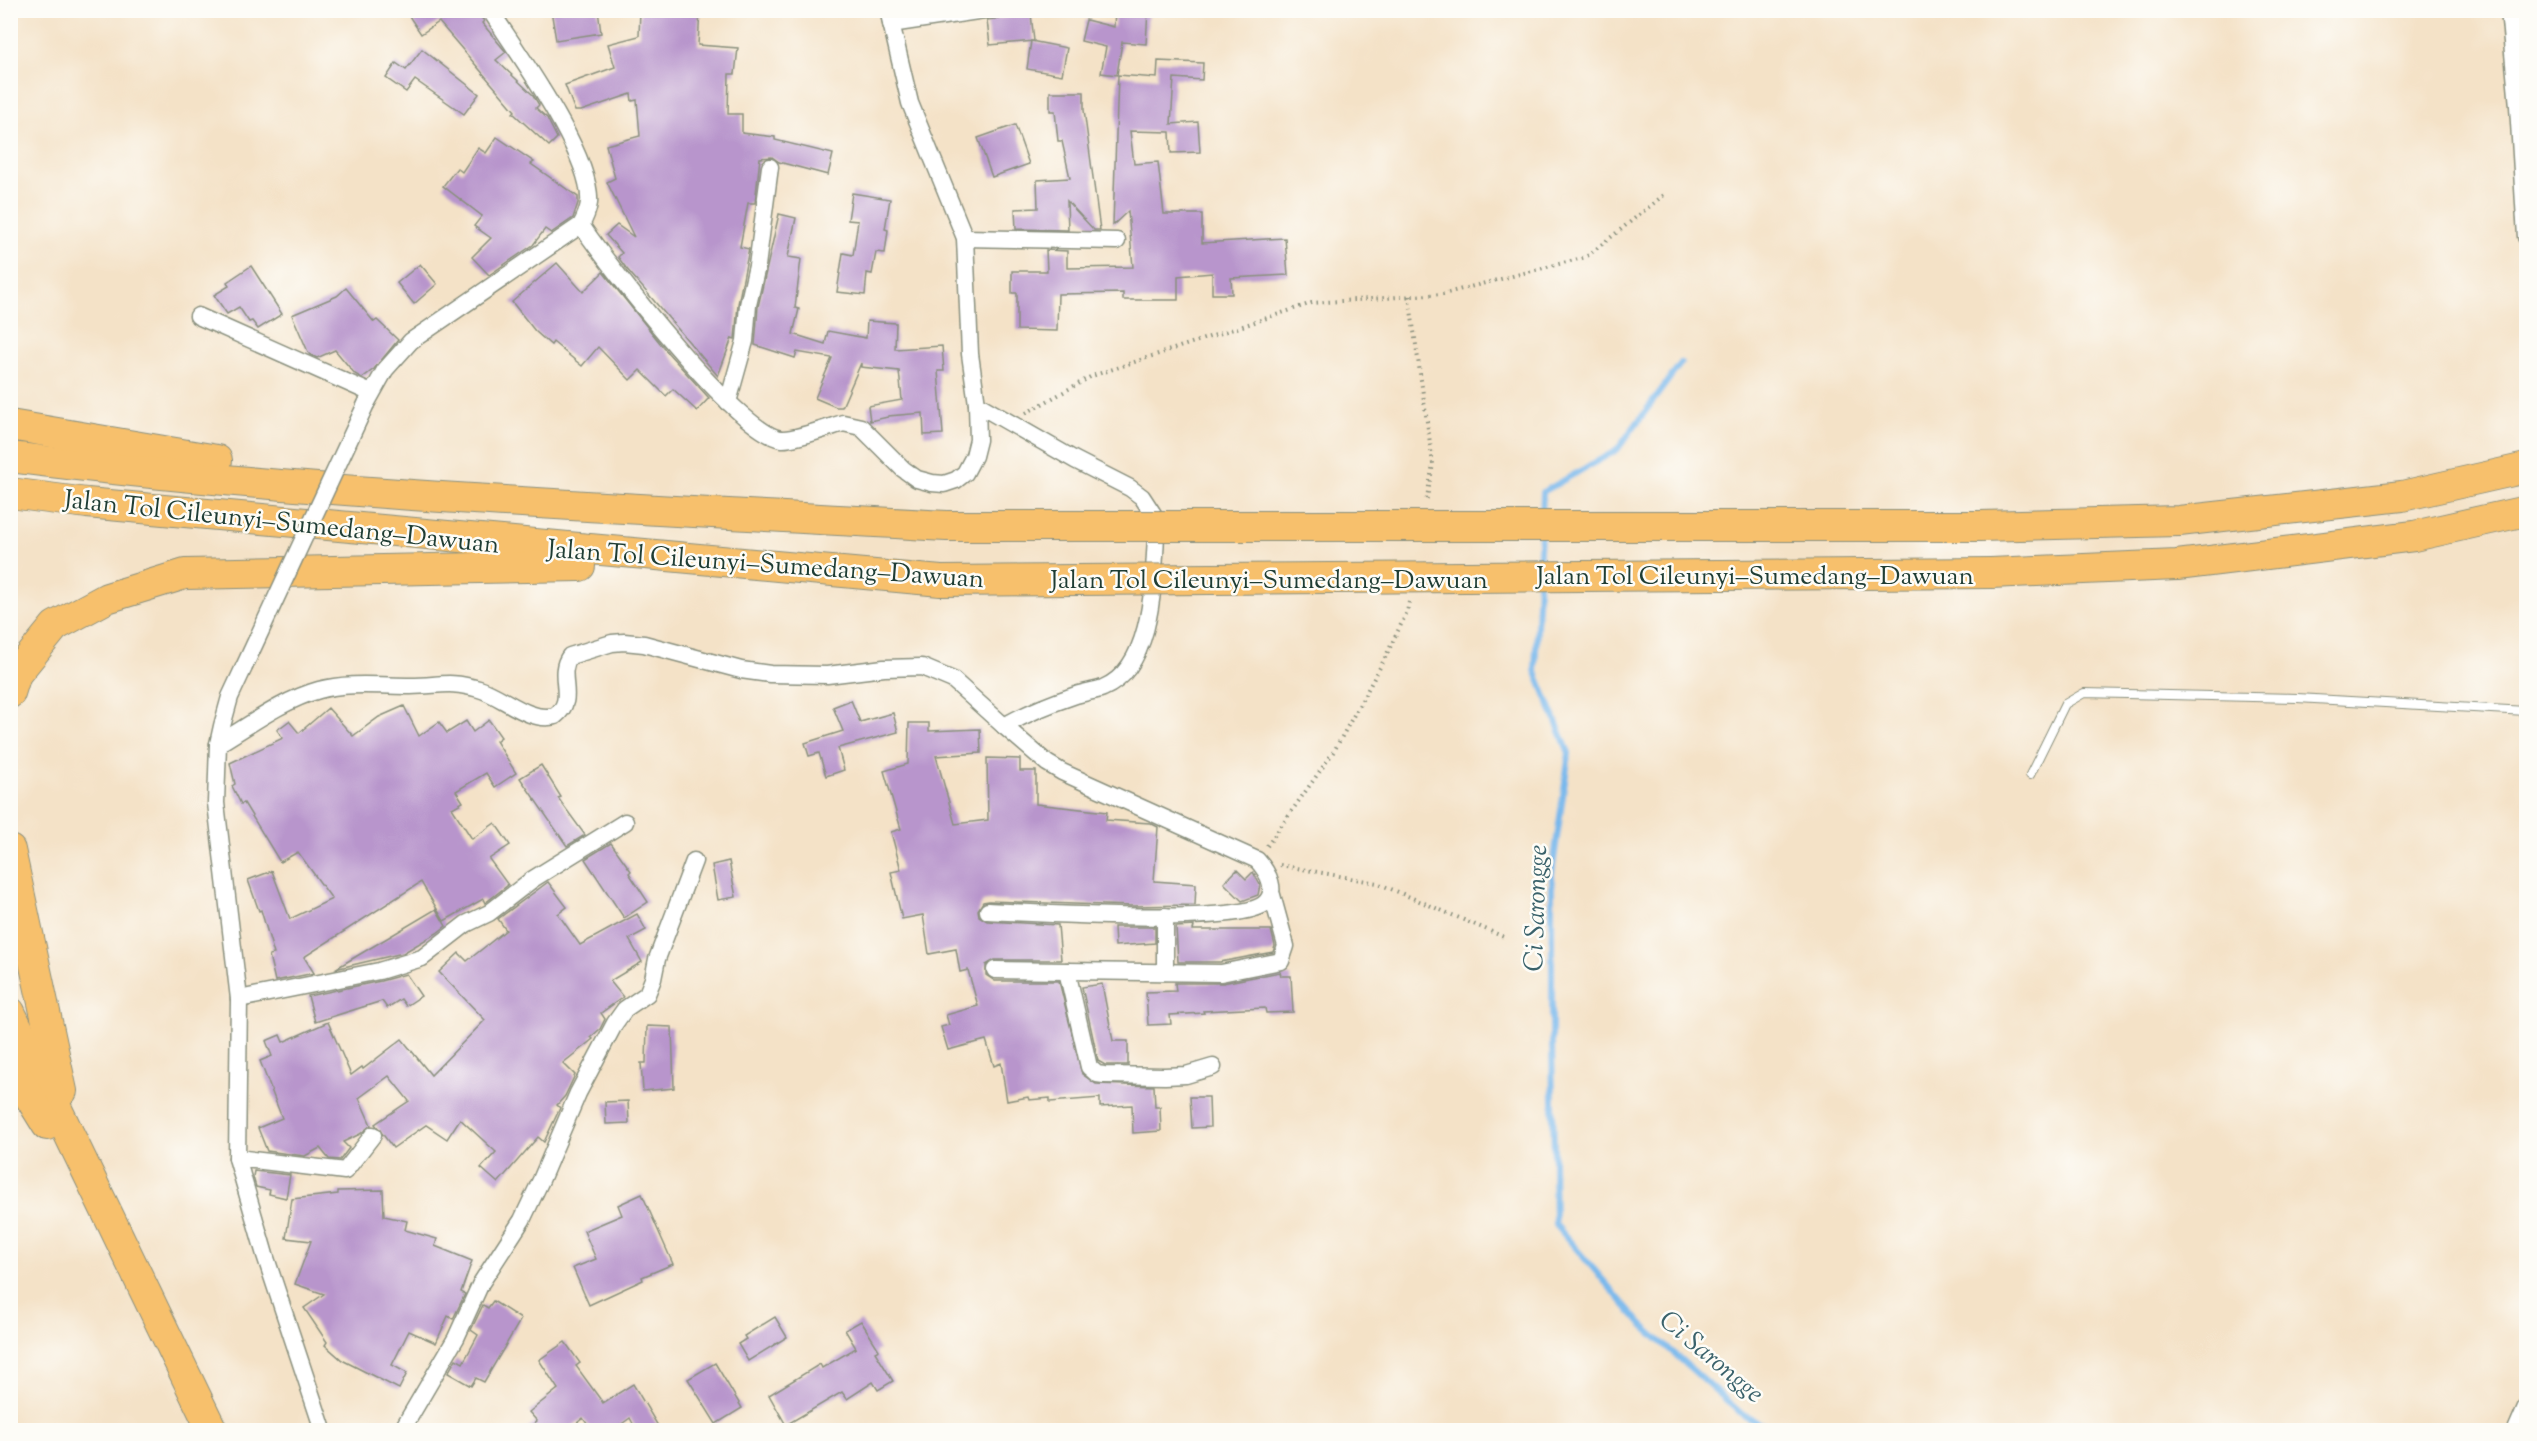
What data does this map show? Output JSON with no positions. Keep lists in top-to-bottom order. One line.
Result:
{"streets":{"highway":["Jalan Tol Cileunyi–Sumedang–Dawuan"]},"water":["Ci Sarongge"]}
